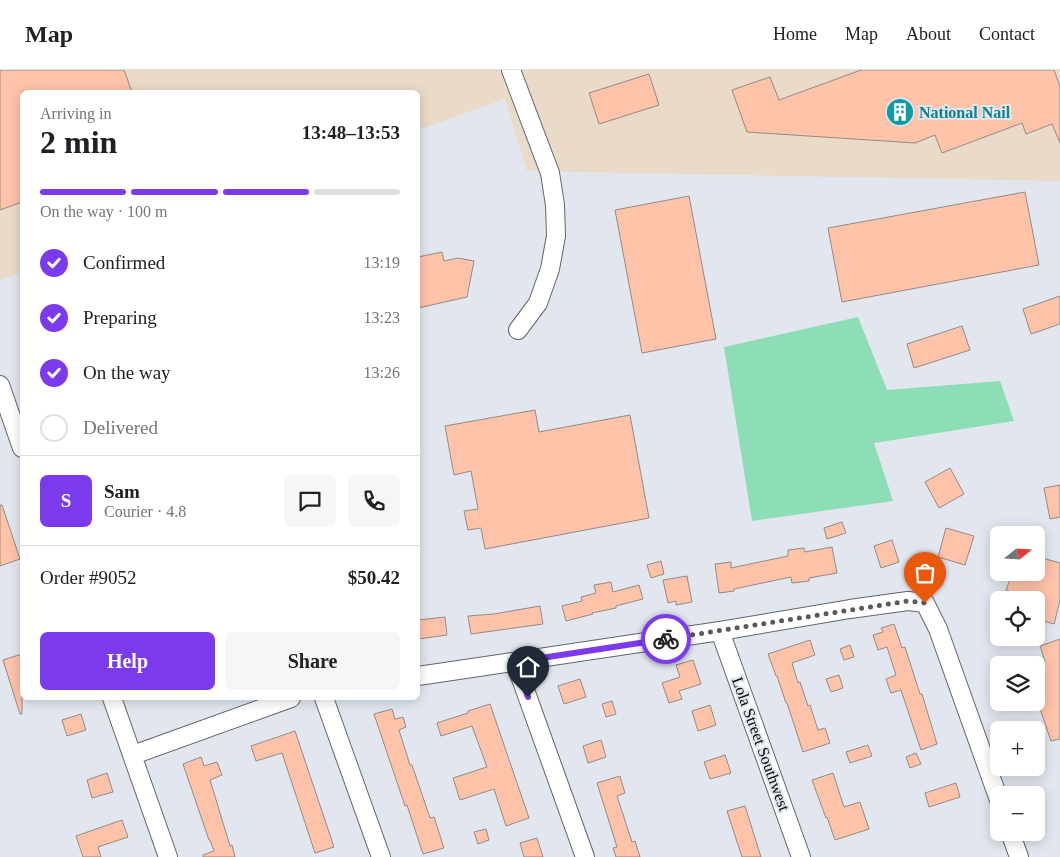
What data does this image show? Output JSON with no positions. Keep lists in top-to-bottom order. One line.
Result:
{"streets":{"street":["Lola Street Southwest"]},"places":{"building":["National Nail"]},"north":"right","page":{"header":"Map","nav":["Home","Map","About","Contact"],"heading":["2 min","Arriving in","13:48–13:53"],"panel":["Sam","Courier · 4.8","Order #9052","$50.42"],"bar":"On the way · 100 m","list":[["Confirmed","13:19"],["Preparing","13:23"],["On the way","13:26"],"Delivered"],"round":"S","map_buttons":["+","−"],"buttons":["Help","Share"]}}
